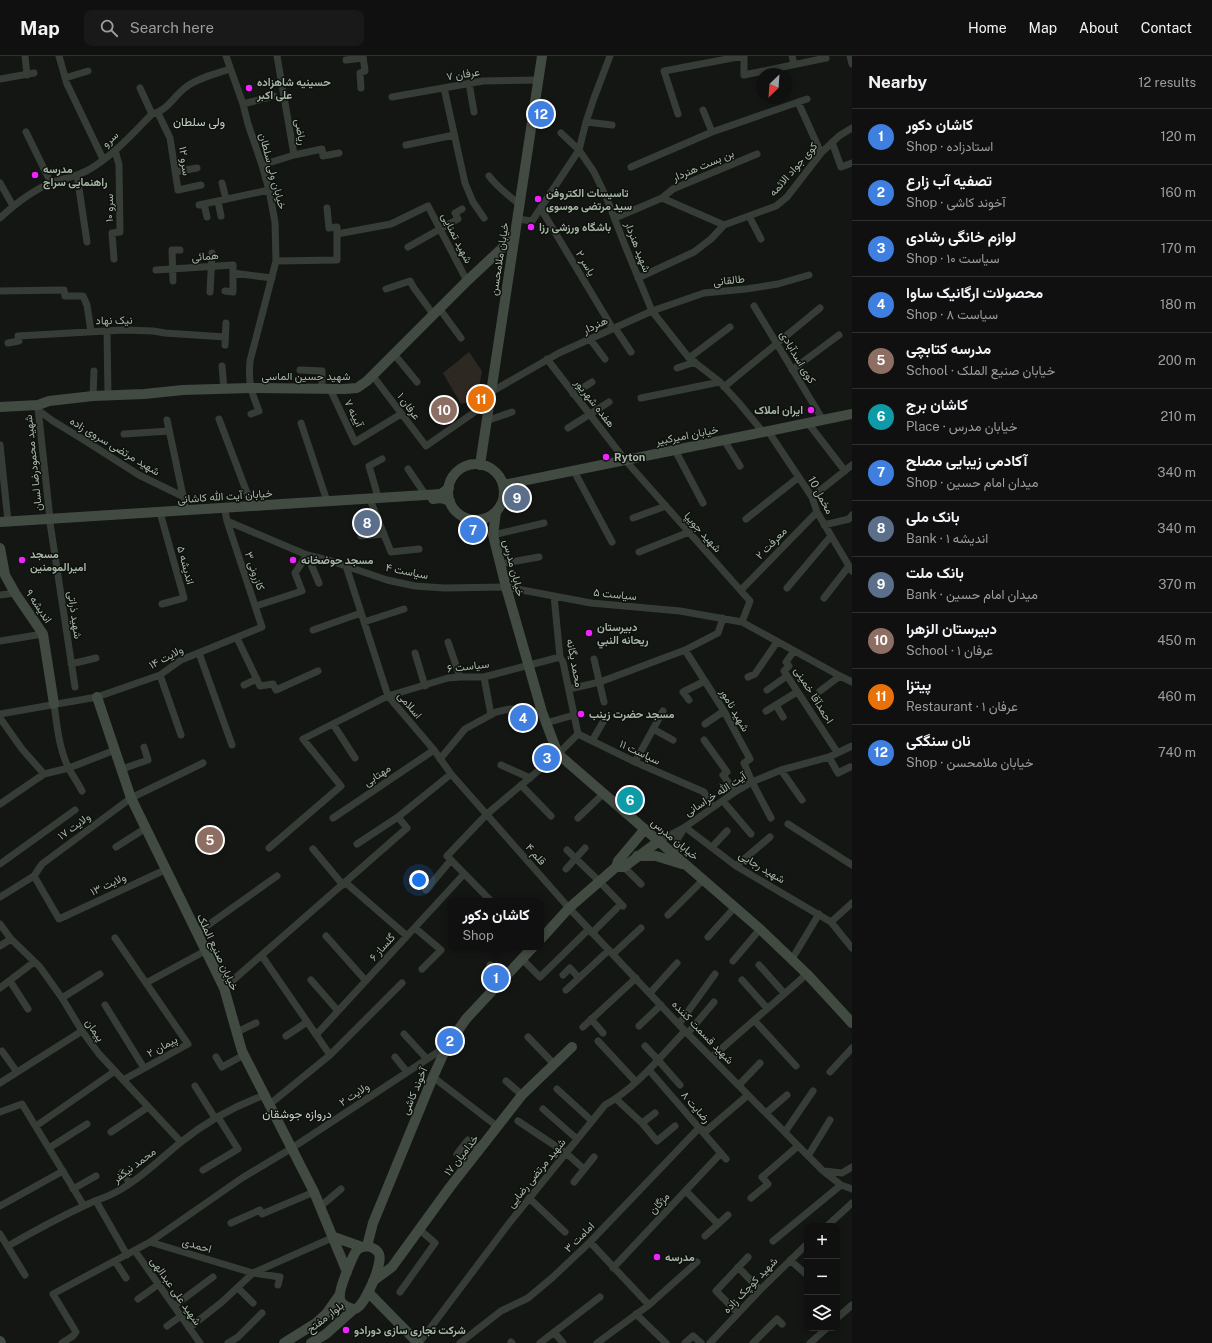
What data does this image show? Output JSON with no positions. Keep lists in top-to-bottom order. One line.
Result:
{"streets":{"main road":["خیابان ملامحسن","شهید حسین الماسی","خیابان امیرکبیر","خیابان آیت الله کاشانی","خیابان مدرس","اندیشه ۹","خیابان صنیع الملک","آخوند کاشی","خدامیان ۱۷","بلوار مفتح"],"street":["عرفان ۷","ریاضی","سرو","سرو ۱۲","بن بست هنردار","کوی جواد الائمه","خیابان ولی سلطان","سرو ۱۰","شهید تمنایی","شهید هنردار","همائی","یاسر ۲","طالقانی","نیک نهاد","هنردار","کوی اسدآبادی","هفده شهریور","عرفان ۱","آیینه ۷","شهید مرتضی سروی زاده","شهید محمودرضا لسان","مخمل 10","شهید جویپا","معرفت ۲","اندیشه ۵","کازرونی ۳","سیاست ۴","سیاست ۵","شهید ذراتی","ولایت ۱۴","محمد یگانه","سیاست ۶","احمدآقا خمینی","اسلامی","شهید نامور","سیاست ۱۱","مهتابی","آیت الله خراسانی","ولایت ۱۷","قلم ۴","شهید رجایی","ولایت ۱۳","گلساز ۶","پیمان","شهید قسمت کننده","پیمان ۲","ولایت ۲","رضایت ۸","محمد نیکفر","شهید مرتضی رضایی","مژگان","امامت ۳","احمدی","شهید کوچک زاده","شهید علی عبدالهی"]},"crossings":[["عرفان ۷","خیابان ملامحسن"],["ریاضی","خیابان ولی سلطان"],["سرو","سرو ۱۲"],["سرو","خیابان ولی سلطان"],["سرو","سرو ۱۰"],["بن بست هنردار","شهید هنردار"],["خیابان ولی سلطان","همائی"],["خیابان ولی سلطان","شهید حسین الماسی"],["شهید تمنایی","شهید حسین الماسی"],["شهید هنردار","طالقانی"],["شهید هنردار","هنردار"],["شهید هنردار","مخمل 10"],["خیابان ملامحسن","هنردار"],["خیابان ملامحسن","شهید حسین الماسی"],["خیابان ملامحسن","عرفان ۱"],["خیابان ملامحسن","خیابان امیرکبیر"],["خیابان ملامحسن","خیابان آیت الله کاشانی"],["یاسر ۲","هنردار"],["طالقانی","هنردار"],["هنردار","هفده شهریور"],["هنردار","عرفان ۱"],["کوی اسدآبادی","خیابان امیرکبیر"],["شهید حسین الماسی","عرفان ۱"],["شهید حسین الماسی","آیینه ۷"],["شهید حسین الماسی","شهید مرتضی سروی زاده"],["شهید حسین الماسی","شهید محمودرضا لسان"],["هفده شهریور","خیابان امیرکبیر"],["هفده شهریور","شهید جویپا"],["عرفان ۱","آیینه ۷"],["خیابان امیرکبیر","مخمل 10"],["خیابان امیرکبیر","خیابان آیت الله کاشانی"],["خیابان امیرکبیر","شهید جویپا"],["شهید مرتضی سروی زاده","شهید محمودرضا لسان"],["شهید محمودرضا لسان","خیابان آیت الله کاشانی"],["شهید محمودرضا لسان","شهید ذراتی"],["مخمل 10","معرفت ۲"],["خیابان آیت الله کاشانی","اندیشه ۵"],["خیابان آیت الله کاشانی","کازرونی ۳"],["خیابان آیت الله کاشانی","شهید ذراتی"],["شهید جویپا","معرفت ۲"],["شهید جویپا","سیاست ۵"],["خیابان مدرس","سیاست ۴"],["خیابان مدرس","سیاست ۵"],["خیابان مدرس","سیاست ۶"],["خیابان مدرس","آیت الله خراسانی"],["کازرونی ۳","سیاست ۴"],["کازرونی ۳","ولایت ۱۴"],["سیاست ۴","سیاست ۵"],["سیاست ۴","اسلامی"],["سیاست ۵","محمد یگانه"],["سیاست ۵","احمدآقا خمینی"],["اندیشه ۹","ولایت ۱۴"],["ولایت ۱۴","خیابان صنیع الملک"],["محمد یگانه","سیاست ۶"],["محمد یگانه","سیاست ۱۱"],["سیاست ۶","اسلامی"],["احمدآقا خمینی","آیت الله خراسانی"],["اسلامی","مهتابی"],["اسلامی","قلم ۴"],["شهید نامور","آیت الله خراسانی"],["سیاست ۱۱","آیت الله خراسانی"],["آیت الله خراسانی","شهید رجایی"],["ولایت ۱۷","ولایت ۱۳"],["ولایت ۱۷","خیابان صنیع الملک"],["قلم ۴","شهید قسمت کننده"],["ولایت ۱۳","خیابان صنیع الملک"],["خیابان صنیع الملک","ولایت ۲"],["خیابان صنیع الملک","محمد نیکفر"],["خیابان صنیع الملک","بلوار مفتح"],["پیمان","پیمان ۲"],["پیمان","محمد نیکفر"],["شهید قسمت کننده","شهید مرتضی رضایی"],["آخوند کاشی","ولایت ۲"],["آخوند کاشی","بلوار مفتح"],["ولایت ۲","احمدی"],["رضایت ۸","شهید مرتضی رضایی"],["رضایت ۸","مژگان"],["رضایت ۸","امامت ۳"],["خدامیان ۱۷","بلوار مفتح"]],"districts":["ولی سلطان","دروازه جوشقان"],"places":["حسینیه شاهزاده علی اکبر","مدرسه راهنمایی سراج","تاسیسات الکتروفن سید مرتضی موسوی","باشگاه ورزشی رزا","ایران املاک","Ryton","مسجد امیرالمومنین","مسجد حوضخانه","دبيرستان ريحانه النبي","مسجد حضرت زینب","مدرسه","شرکت تجاری سازی دورادو"],"north":"bottom left","page":{"header":"Map","search":"Search here","nav":["Home","Map","About","Contact"],"heading":["Nearby","12 results"],"pins":["12","11","10","9","8","7","4","3","6","5","1","2"],"list":[{"mark":"1","name":"کاشان دکور","note":"Shop · استادزاده","value":"120 m"},{"mark":"2","name":"تصفیه آب زارع","note":"Shop · آخوند کاشی","value":"160 m"},{"mark":"3","name":"لوازم خانگی رشادی","note":"Shop · سیاست ۱۰","value":"170 m"},{"mark":"4","name":"محصولات ارگانیک ساوا","note":"Shop · سیاست ۸","value":"180 m"},{"mark":"5","name":"مدرسه کتابچی","note":"School · خیابان صنیع الملک","value":"200 m"},{"mark":"6","name":"کاشان برج","note":"Place · خیابان مدرس","value":"210 m"},{"mark":"7","name":"آکادمی زیبایی مصلح","note":"Shop · میدان امام حسین","value":"340 m"},{"mark":"8","name":"بانک ملی","note":"Bank · اندیشه ۱","value":"340 m"},{"mark":"9","name":"بانک ملت","note":"Bank · میدان امام حسین","value":"370 m"},{"mark":"10","name":"دبیرستان الزهرا","note":"School · عرفان ۱","value":"450 m"},{"mark":"11","name":"پیتزا","note":"Restaurant · عرفان ۱","value":"460 m"},{"mark":"12","name":"نان سنگکی","note":"Shop · خیابان ملامحسن","value":"740 m"}],"popup":["کاشان دکور","Shop"],"map_buttons":["+","−"]}}
